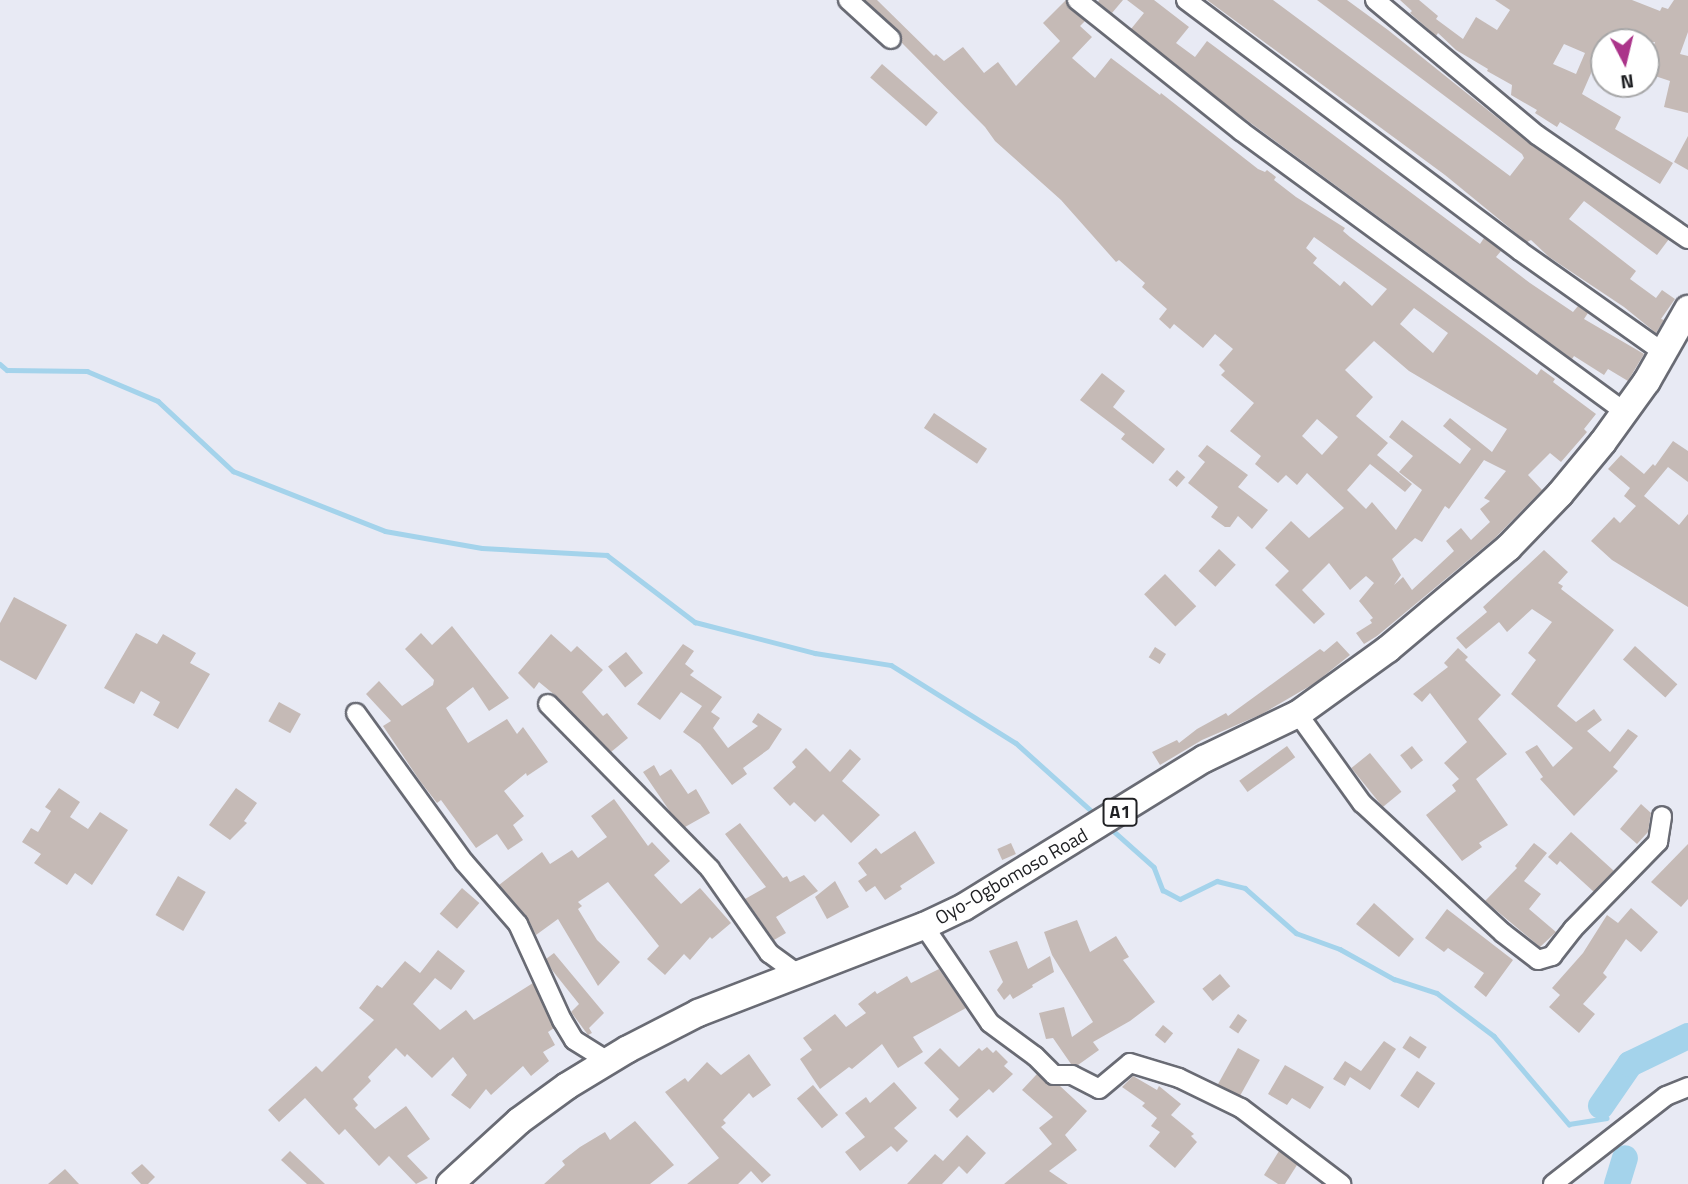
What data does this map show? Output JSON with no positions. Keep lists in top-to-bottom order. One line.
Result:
{"streets":{"highway":["A1","Oyo-Ogbomoso Road"]},"north":"bottom"}
